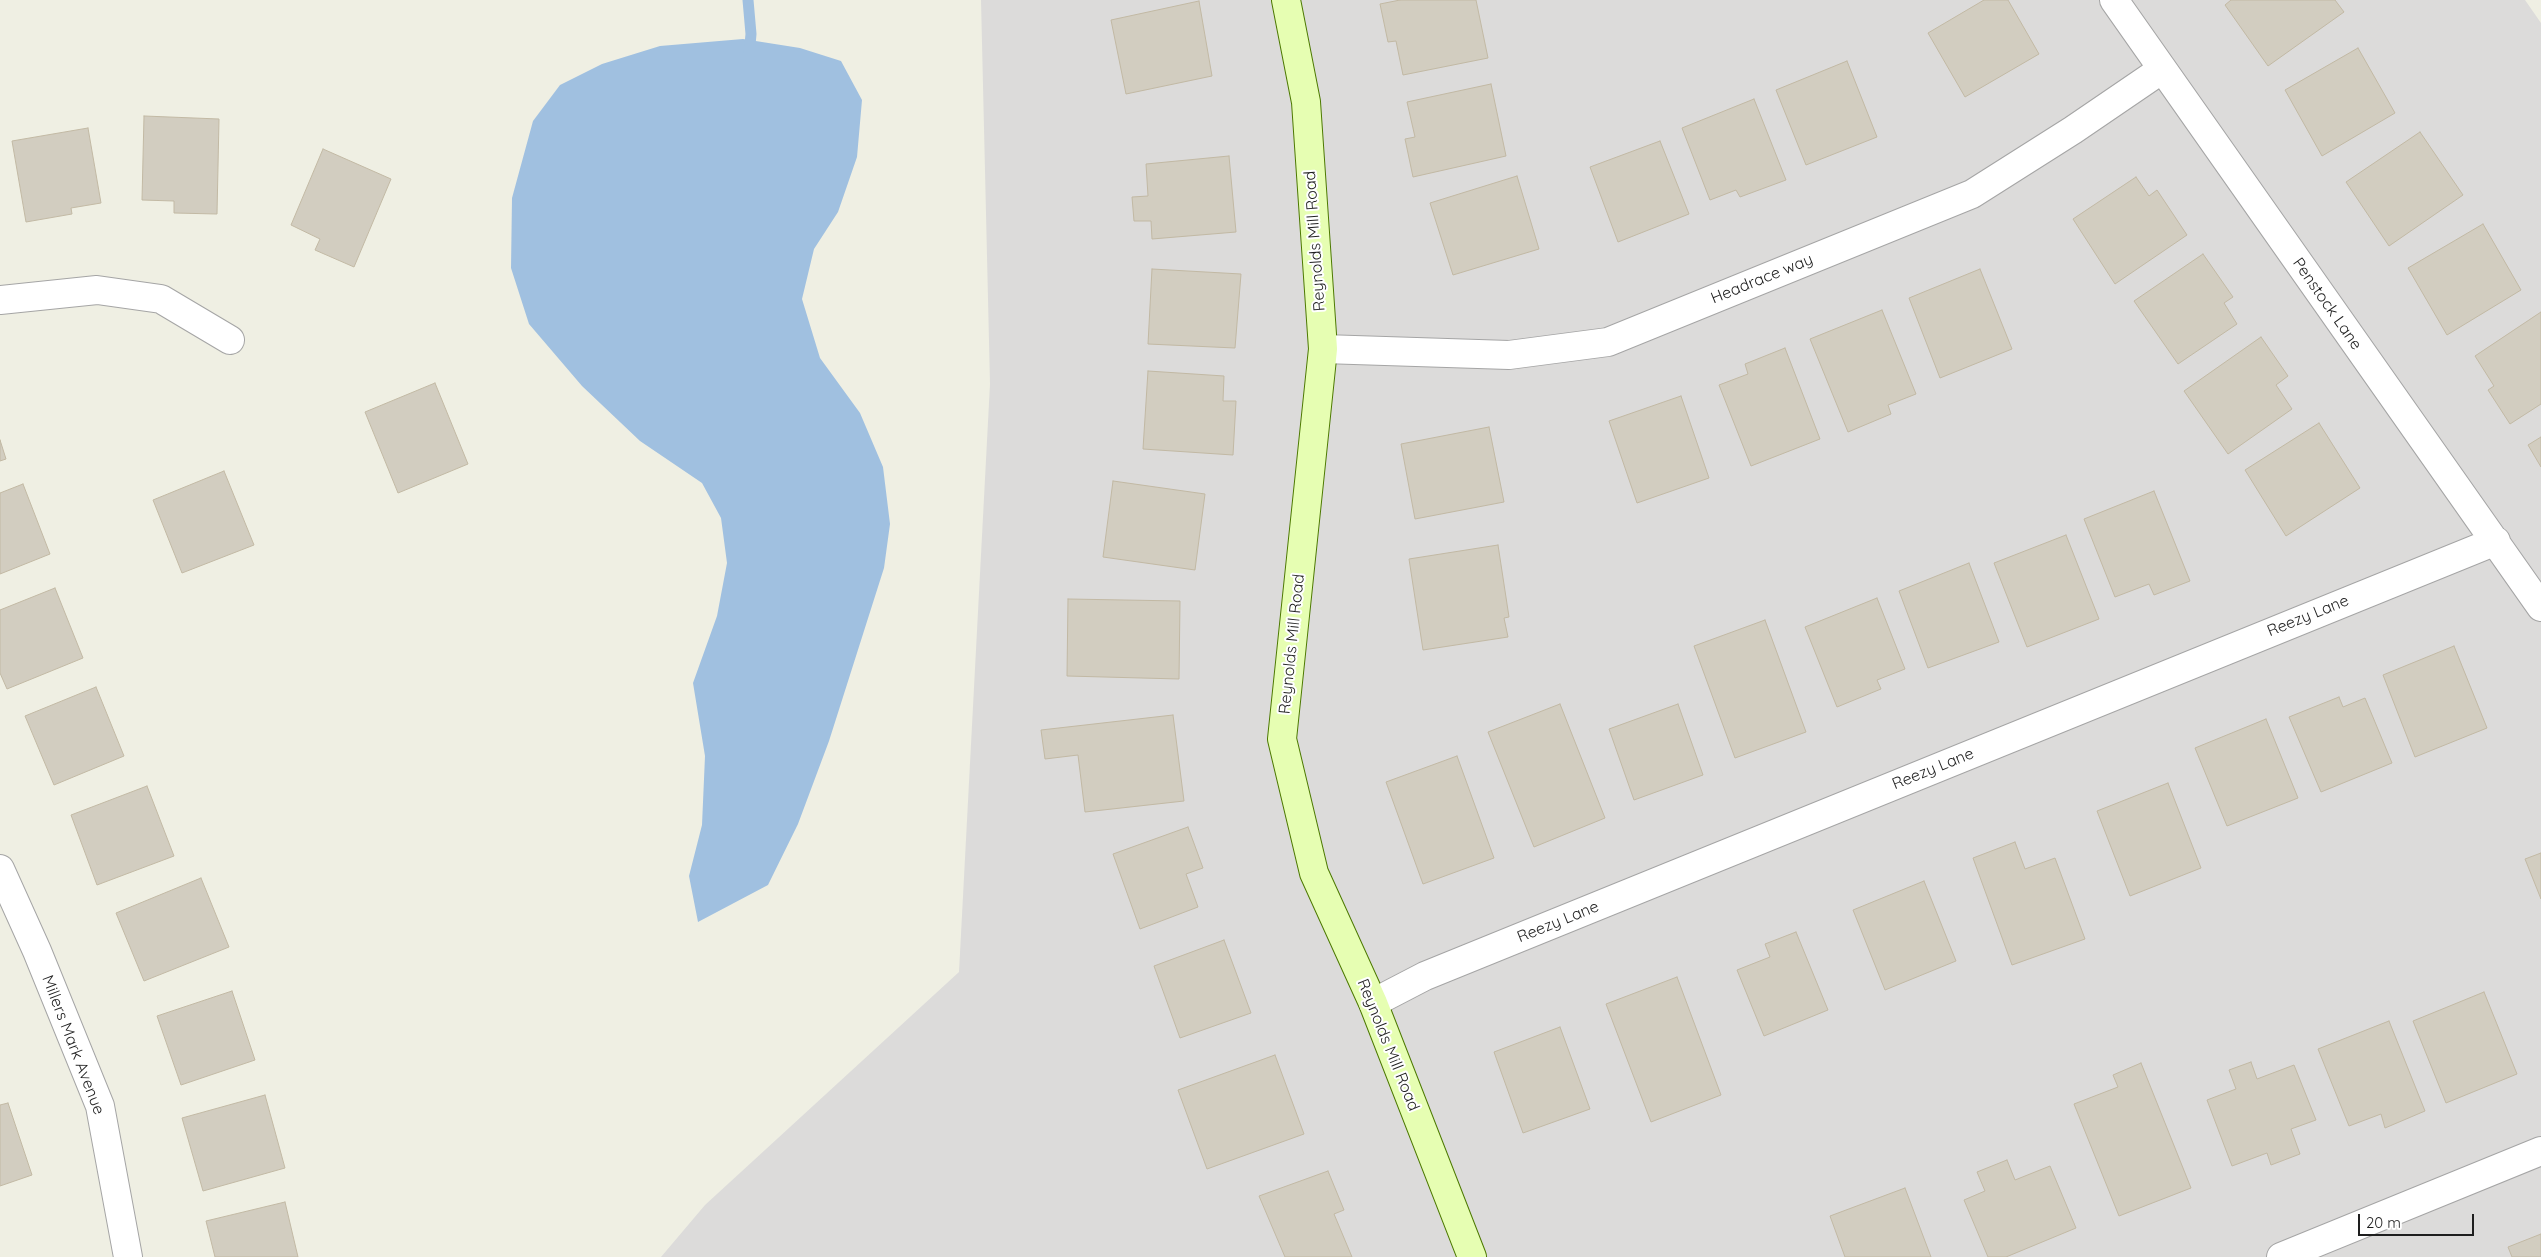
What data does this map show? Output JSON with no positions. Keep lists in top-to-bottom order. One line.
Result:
{"streets":{"street":["Reynolds Mill Road","Headrace way","Penstock Lane","Reezy Lane","Millers Mark Avenue"]},"crossings":[["Reynolds Mill Road","Headrace way"],["Reynolds Mill Road","Reezy Lane"],["Headrace way","Penstock Lane"],["Penstock Lane","Reezy Lane"]],"scale_bar":"20 m"}
